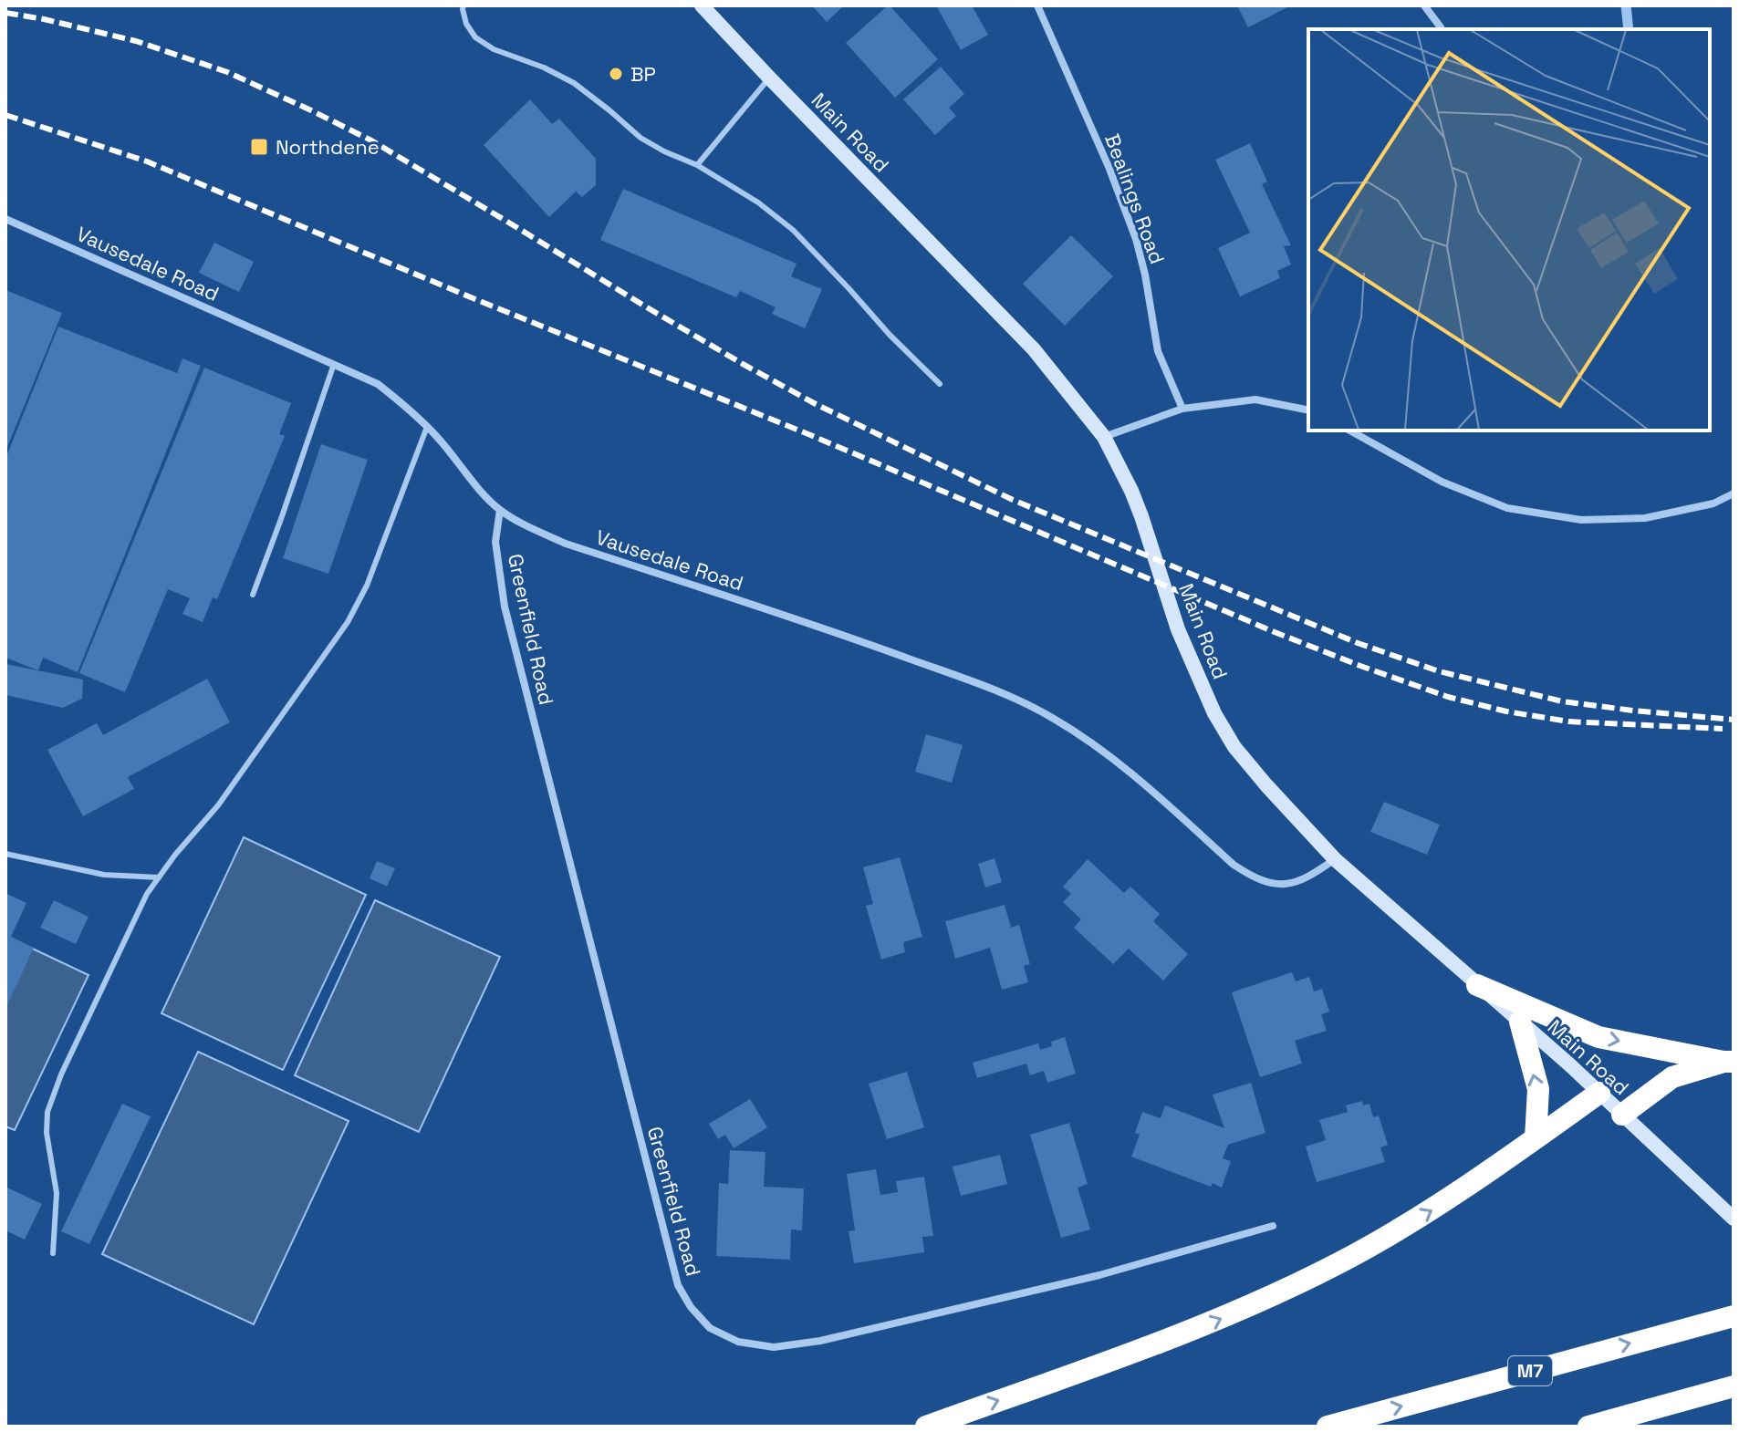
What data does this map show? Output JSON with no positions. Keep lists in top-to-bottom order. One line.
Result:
{"streets":{"highway":["M7"],"main road":["Main Road"],"street":["Bealings Road","Vausedale Road","Greenfield Road"]},"crossings":[["Main Road","Vausedale Road"],["Vausedale Road","Greenfield Road"]],"places":{"other":["BP"],"transit":["Northdene"]}}
